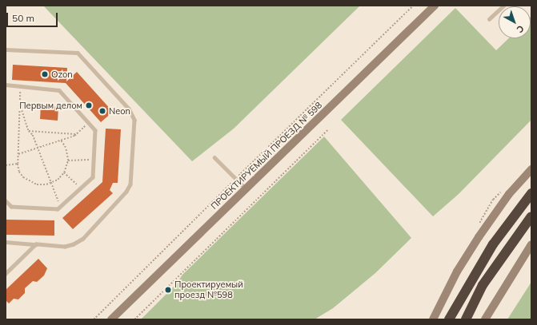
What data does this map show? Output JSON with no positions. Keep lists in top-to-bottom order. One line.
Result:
{"streets":{"street":["ПРОЕКТИРУЕМЫЙ ПРОЕЗД № 598"]},"places":["Ozon","Первым делом","Neon","Проектируемый проезд №598"],"scale_bar":"50 m","north":"bottom right"}
